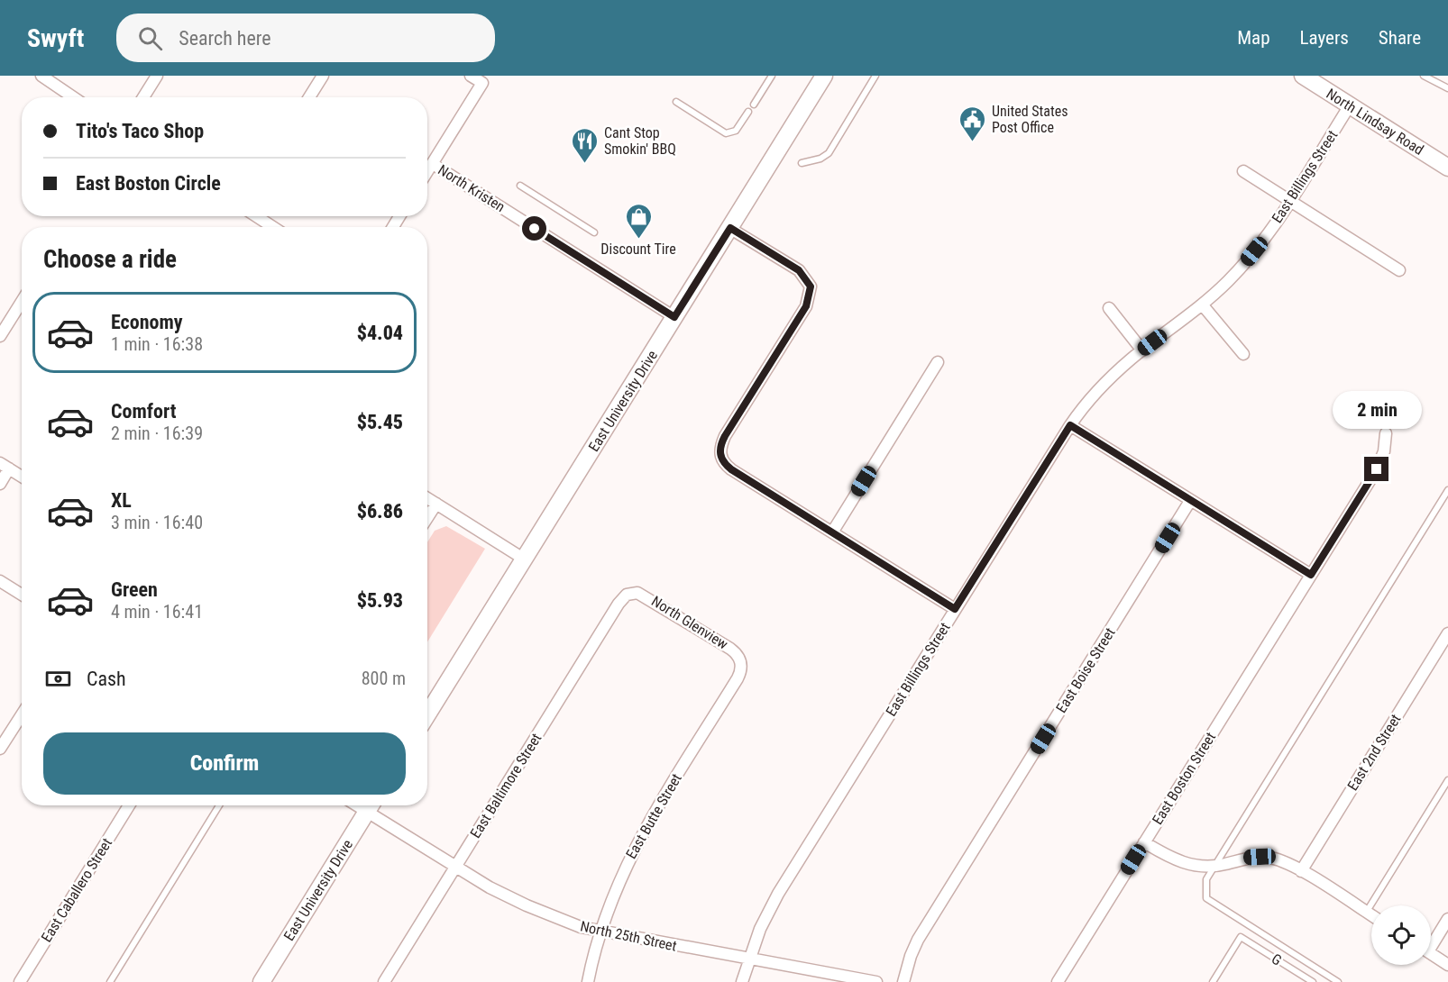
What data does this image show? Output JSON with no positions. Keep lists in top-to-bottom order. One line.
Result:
{"streets":{"main road":["North Lindsay Road","East University Drive"],"street":["East Billings Street","North Kristen","North Glenview","East Boise Street","East 2nd Street","East Boston Street","East Baltimore Street","East Butte Street","East Caballero Street","North 25th Street"],"lane":["G"]},"crossings":[["North Lindsay Road","East Billings Street"],["East Billings Street","North 25th Street"],["North Kristen","East University Drive"],["East University Drive","North 25th Street"],["North Glenview","East Baltimore Street"],["North Glenview","East Butte Street"],["East Baltimore Street","North 25th Street"],["East Butte Street","North 25th Street"]],"places":{"public building":["United States Post Office"],"restaurant":["Cant Stop Smokin' BBQ"],"shop":["Discount Tire"]},"page":{"header":"Swyft","search":"Search here","nav":["Map","Layers","Share"],"banner":["Tito's Taco Shop","East Boston Circle"],"heading":"Choose a ride","list":[{"name":"Economy","note":"1 min · 16:38","value":"$4.04"},{"name":"Comfort","note":"2 min · 16:39","value":"$5.45"},{"name":"XL","note":"3 min · 16:40","value":"$6.86"},{"name":"Green","note":"4 min · 16:41","value":"$5.93"}],"bubble":"2 min","pay":["Cash","800 m"],"buttons":"Confirm"}}
